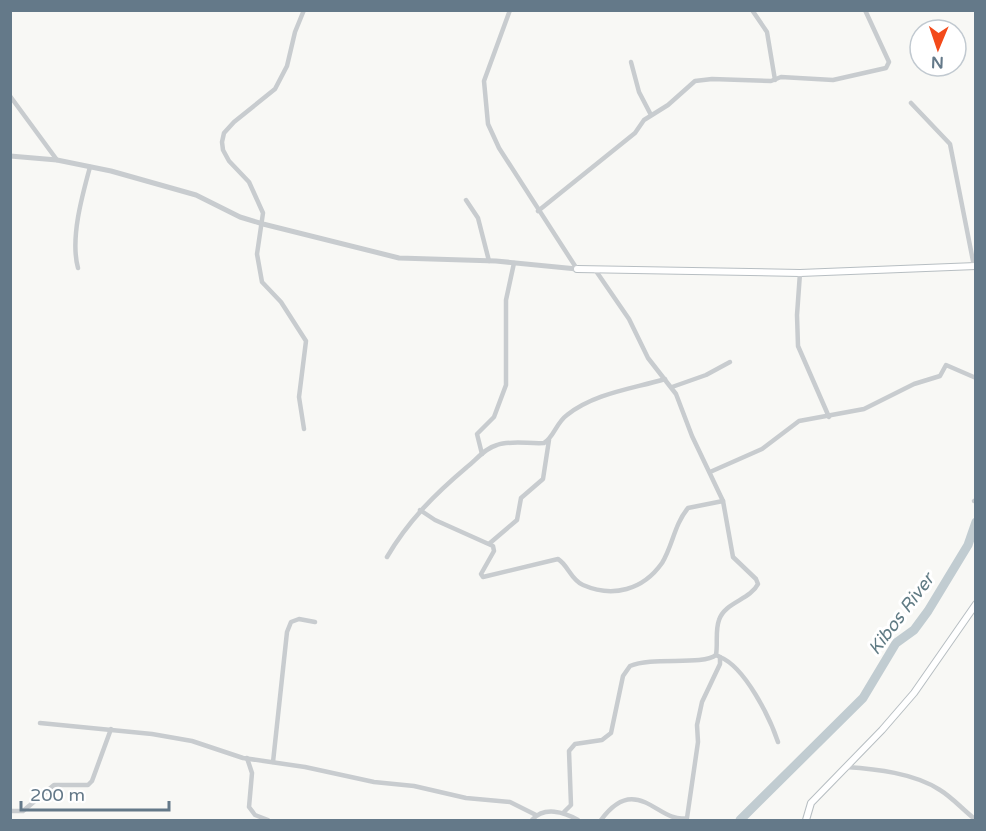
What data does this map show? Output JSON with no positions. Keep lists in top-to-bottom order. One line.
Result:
{"water":["Kibos River"],"scale_bar":"200 m","north":"bottom"}
